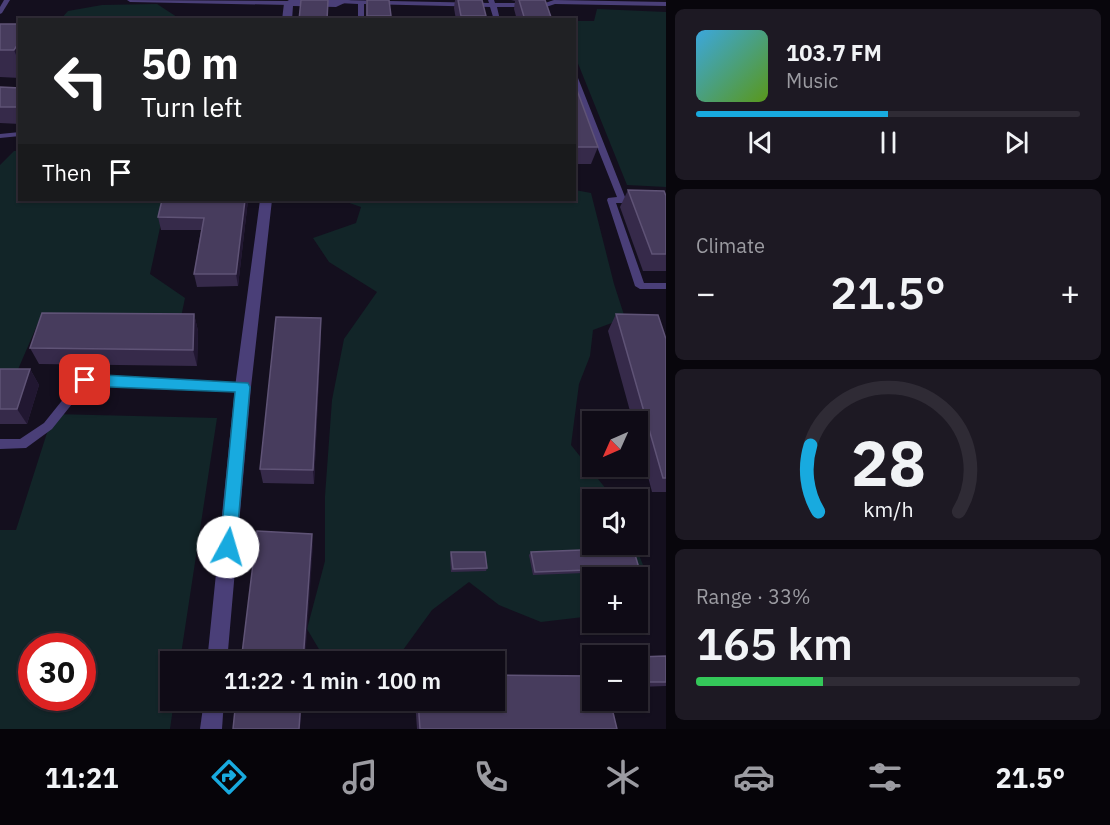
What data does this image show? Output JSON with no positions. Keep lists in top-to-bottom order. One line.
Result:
{"north":"bottom left","page":{"turn":["50 m","Turn left"],"song":["103.7 FM","Music"],"then":"Then","tile":["Climate",["Range · 33%","165 km"]],"heat":["−","21.5°","+"],"map_buttons":["+","−"],"limit":"30","trip":"11:22 · 1 min · 100 m","tabs":["11:21","21.5°"],"gauge":["28","km/h"]}}
